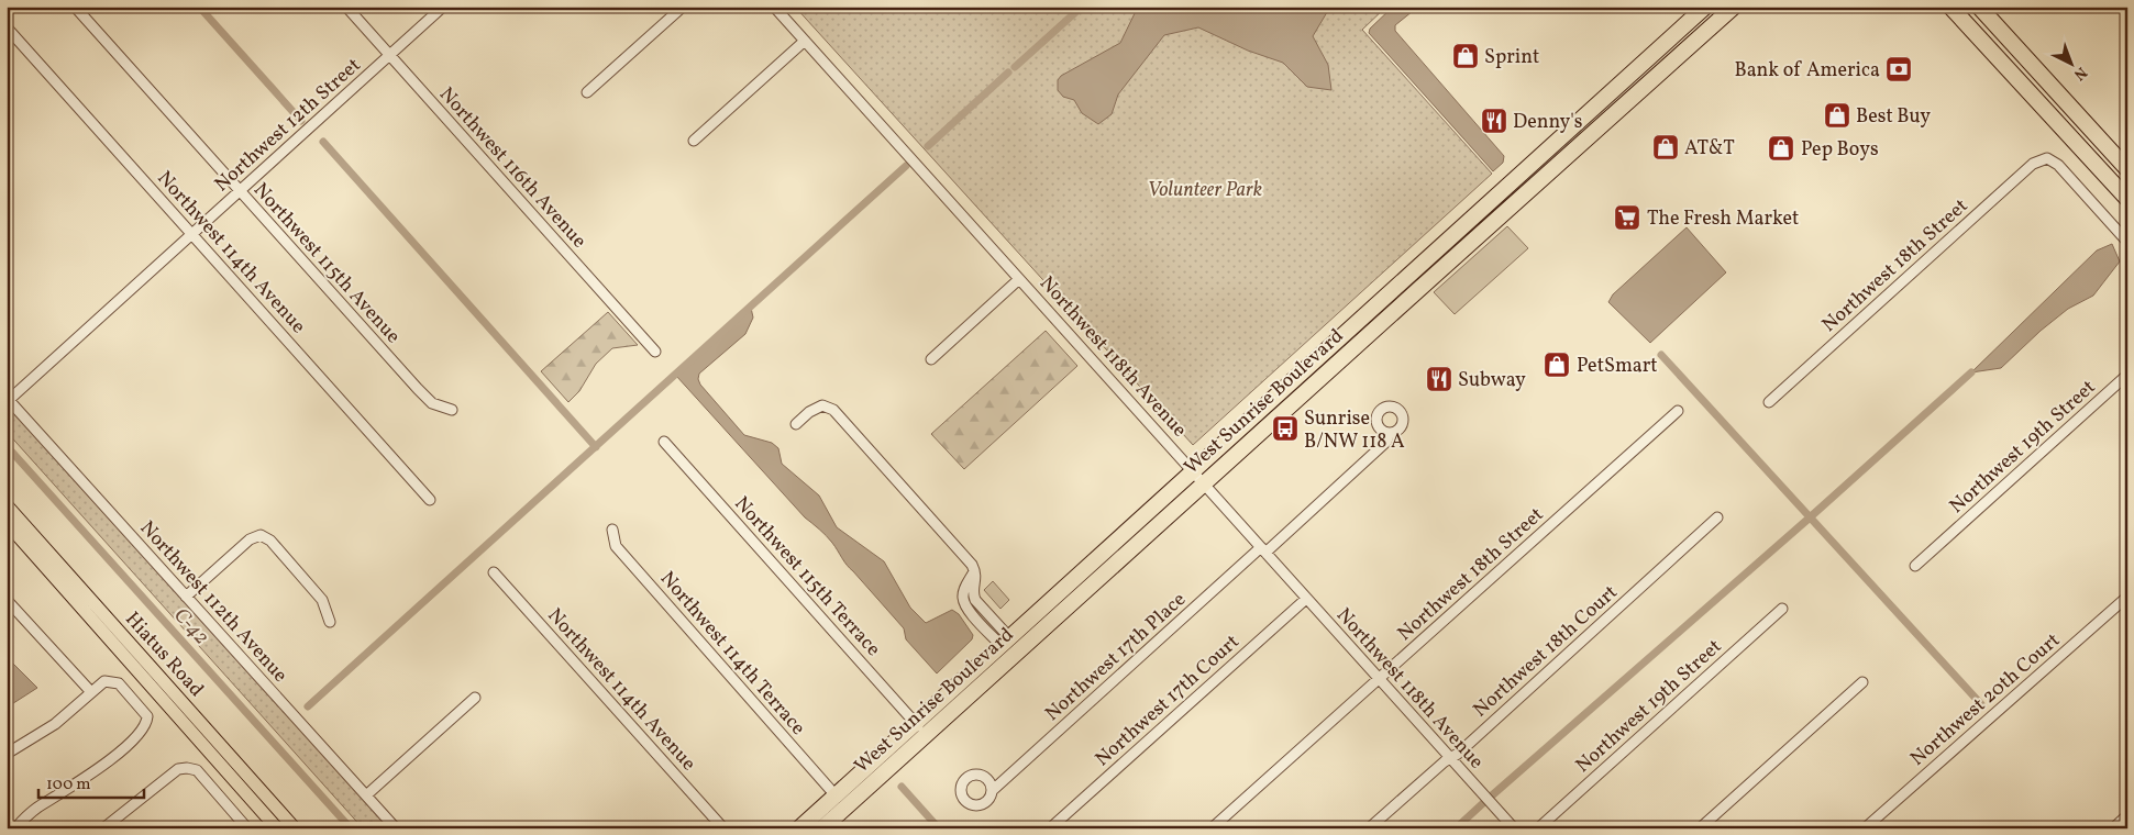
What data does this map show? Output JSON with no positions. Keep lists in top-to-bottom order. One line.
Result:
{"streets":{"highway":["West Sunrise Boulevard"],"main road":["Hiatus Road"],"street":["Northwest 12th Street","Northwest 116th Avenue","Northwest 114th Avenue","Northwest 115th Avenue","Northwest 18th Street","Northwest 118th Avenue","Northwest 19th Street","Northwest 115th Terrace","Northwest 112th Avenue","Northwest 18th Court","Northwest 114th Terrace","Northwest 17th Place","Northwest 20th Court","Northwest 17th Court"]},"crossings":[["Northwest 12th Street","Northwest 116th Avenue"],["Northwest 12th Street","Northwest 114th Avenue"],["Northwest 12th Street","Northwest 115th Avenue"],["Northwest 12th Street","Northwest 112th Avenue"],["Northwest 18th Street","Northwest 118th Avenue"],["Northwest 118th Avenue","West Sunrise Boulevard"],["Northwest 118th Avenue","Northwest 18th Court"],["Northwest 118th Avenue","Northwest 17th Place"],["Northwest 118th Avenue","Northwest 17th Court"],["West Sunrise Boulevard","Northwest 115th Terrace"],["West Sunrise Boulevard","Northwest 114th Terrace"]],"water":["C-42"],"parks":["Volunteer Park"],"places":{"shop":["Sprint","Best Buy","AT&T","Pep Boys","PetSmart"],"bank":["Bank of America"],"restaurant":["Denny's","Subway"],"supermarket":["The Fresh Market"],"bus stop":["Sunrise B/NW 118 A"]},"scale_bar":"100 m","north":"bottom right"}
